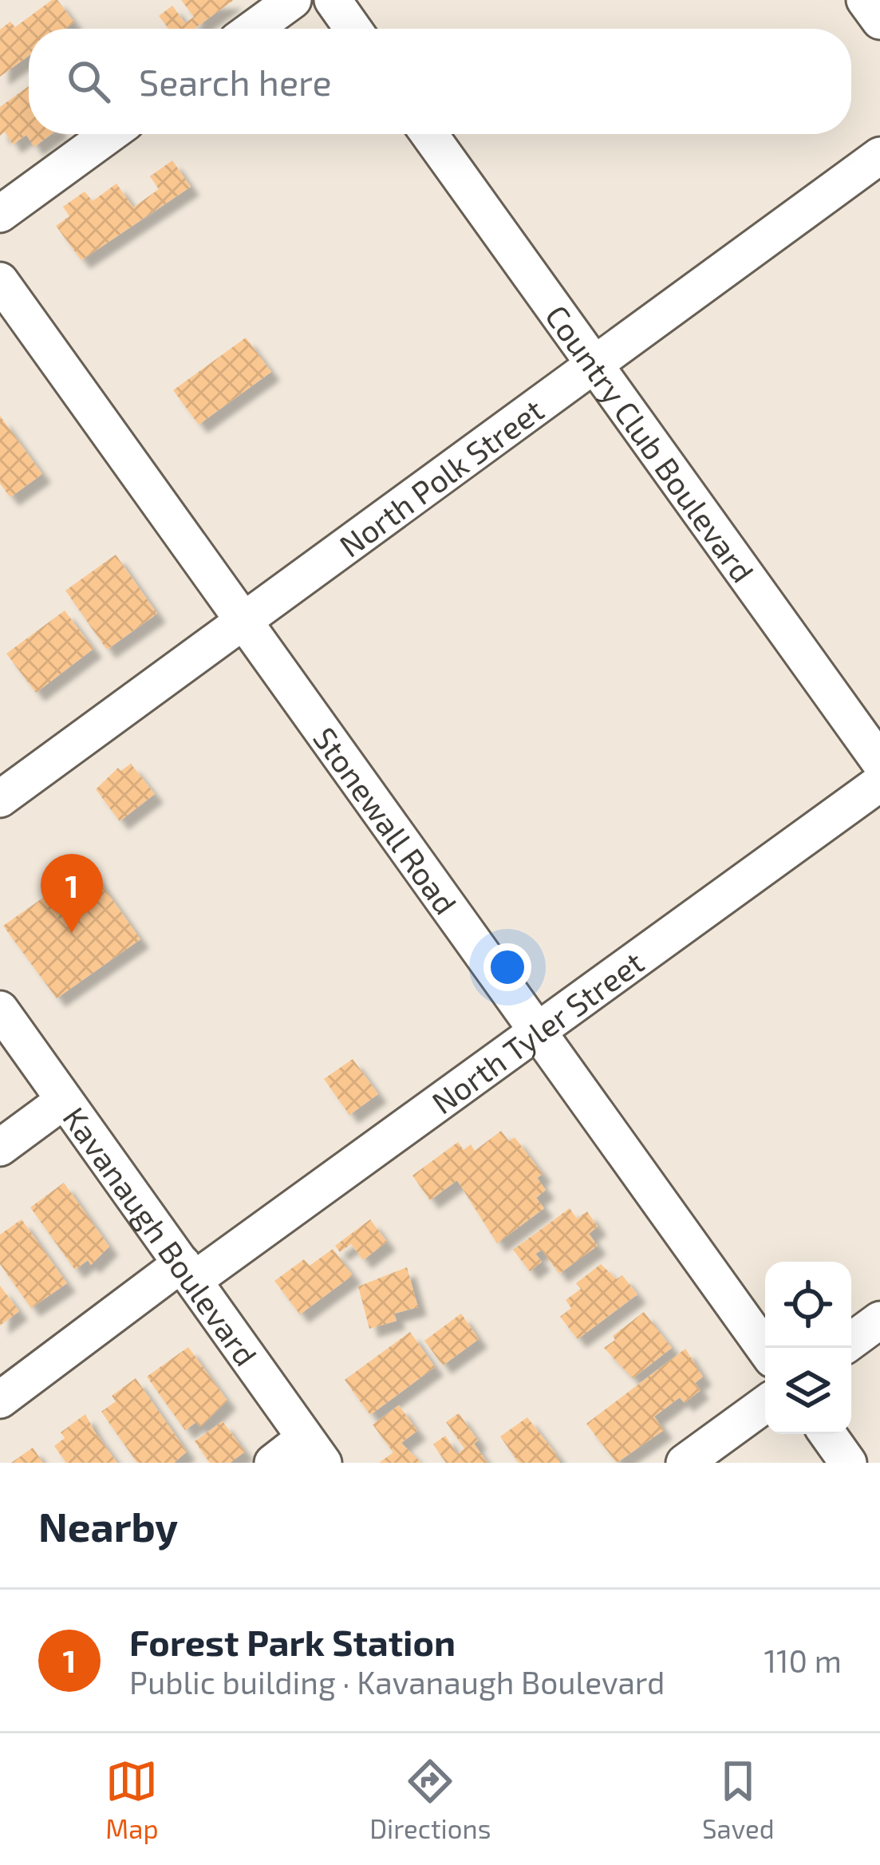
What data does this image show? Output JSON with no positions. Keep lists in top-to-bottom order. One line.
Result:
{"streets":{"street":["Country Club Boulevard","North Polk Street","Stonewall Road","North Tyler Street","Kavanaugh Boulevard"]},"crossings":[["Country Club Boulevard","North Polk Street"],["North Polk Street","Stonewall Road"],["Stonewall Road","North Tyler Street"],["North Tyler Street","Kavanaugh Boulevard"]],"page":{"search":"Search here","pins":"1","heading":"Nearby","list":[{"mark":"1","name":"Forest Park Station","note":"Public building · Kavanaugh Boulevard","value":"110 m"}],"nav":["Map","Directions","Saved"]}}
